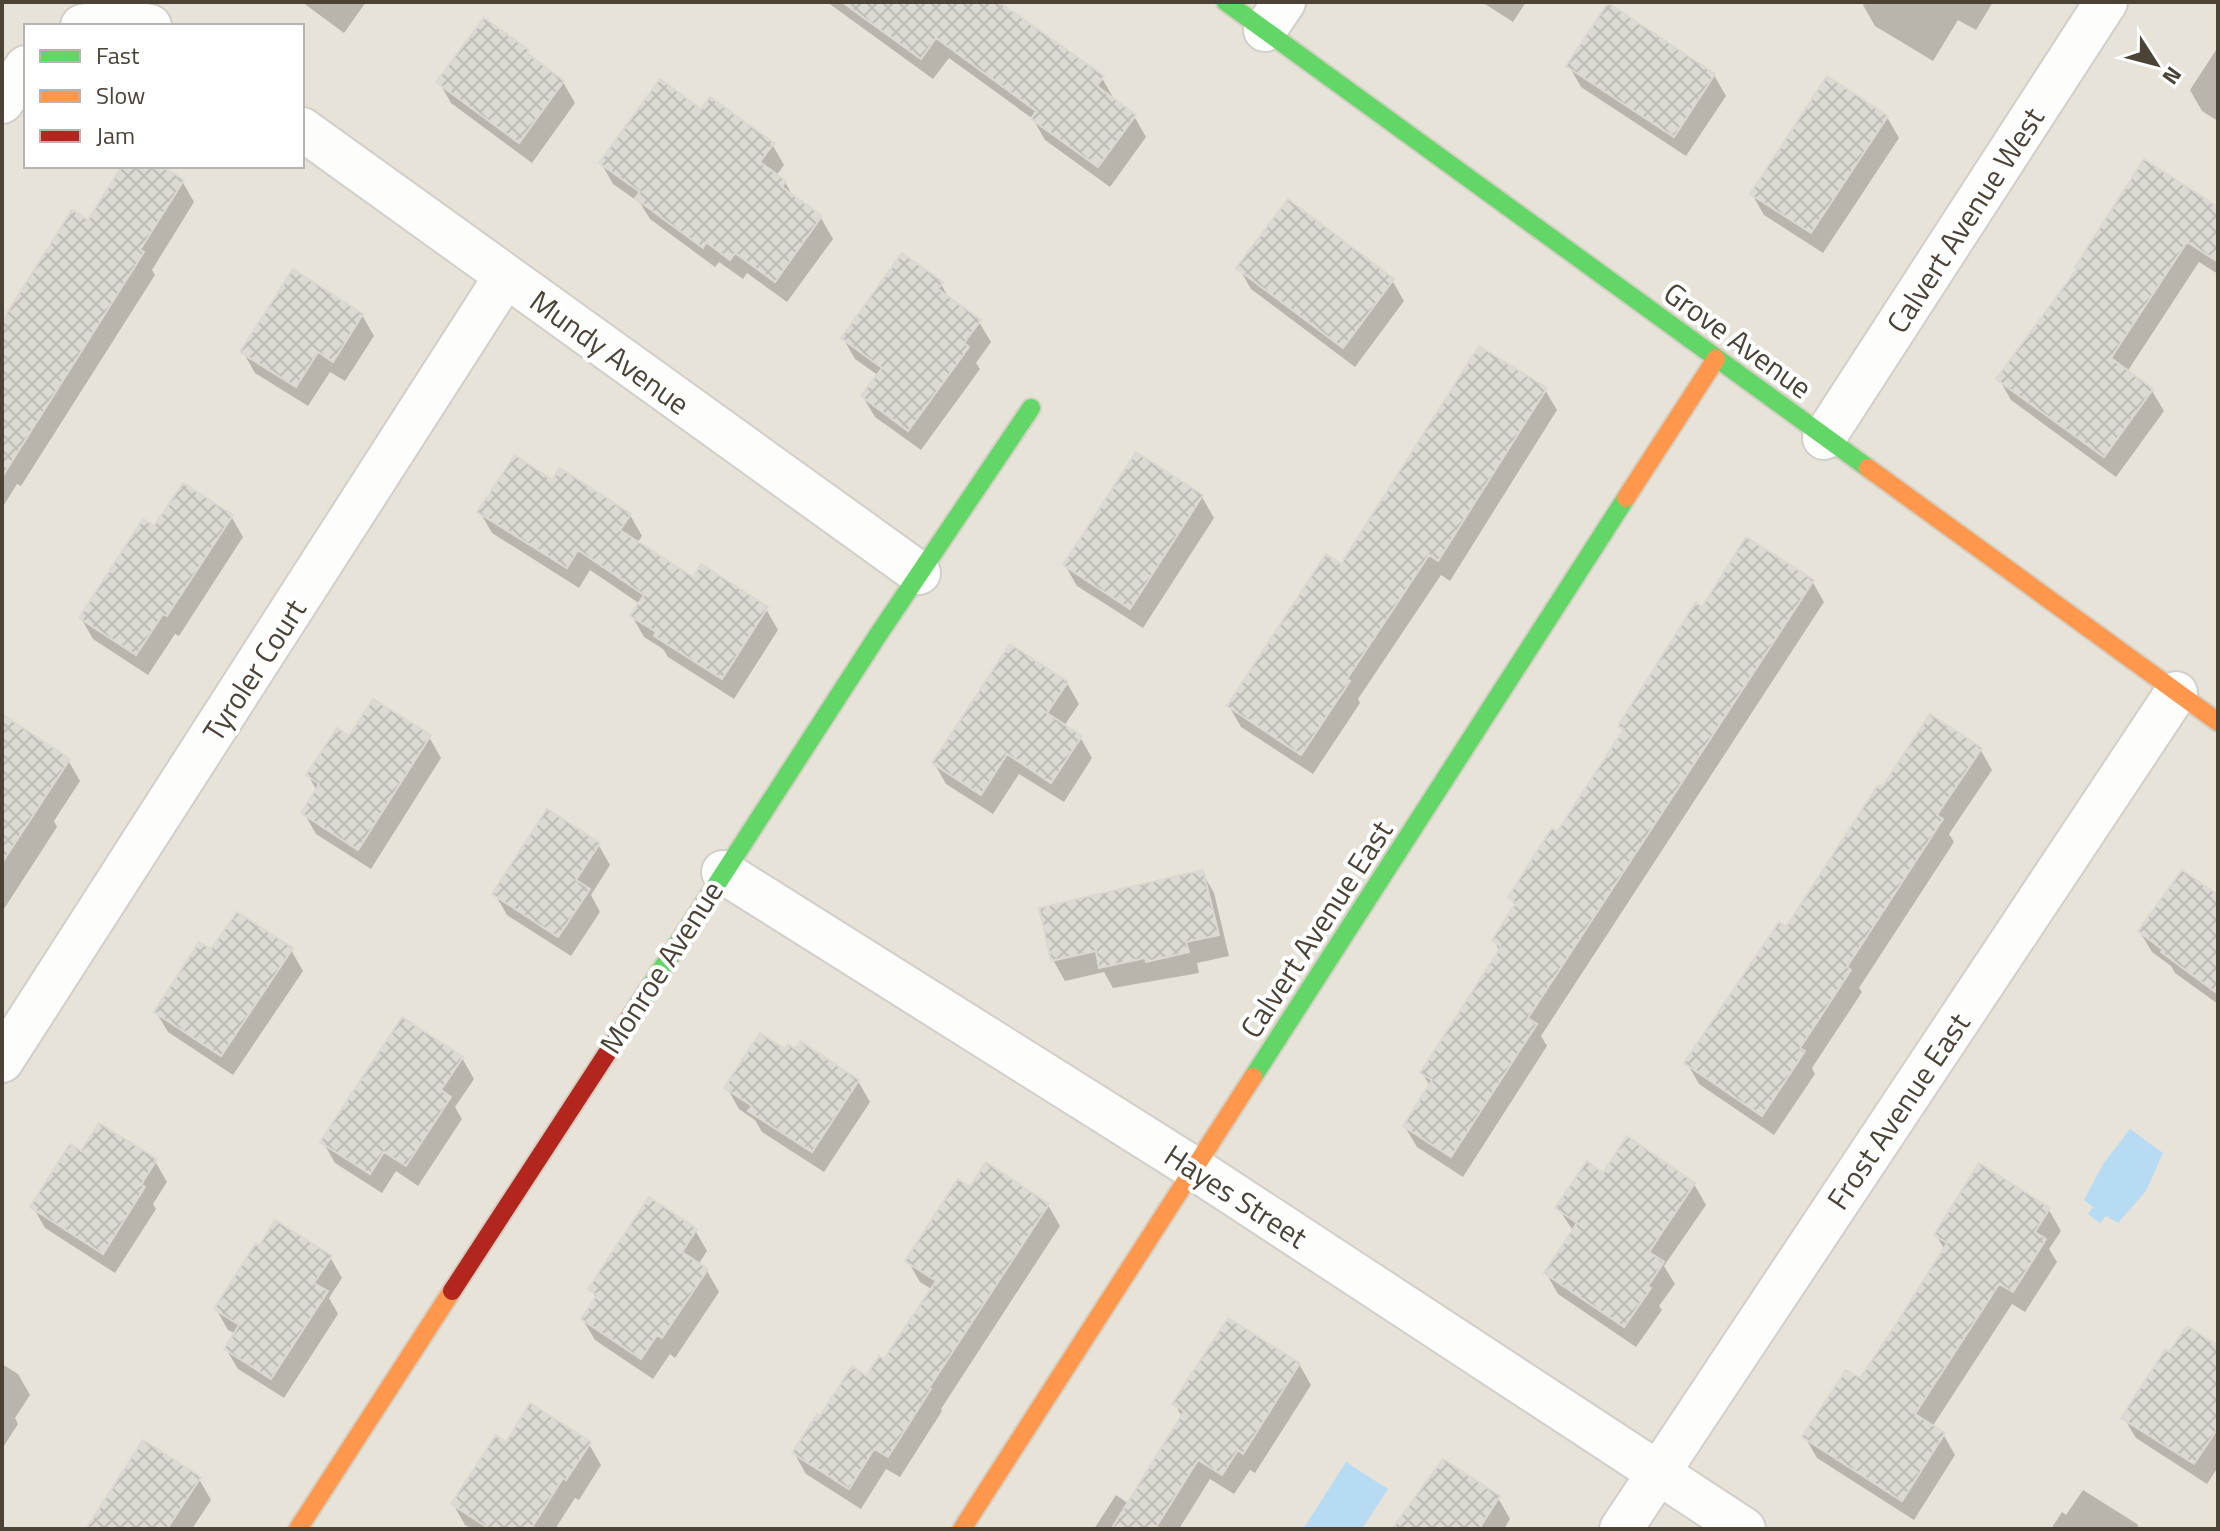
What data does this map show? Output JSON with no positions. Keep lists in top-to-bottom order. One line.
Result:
{"streets":{"street":["Calvert Avenue West","Grove Avenue","Mundy Avenue","Tyroler Court","Calvert Avenue East","Monroe Avenue","Frost Avenue East","Hayes Street"]},"crossings":[["Calvert Avenue West","Grove Avenue"],["Grove Avenue","Calvert Avenue East"],["Grove Avenue","Frost Avenue East"],["Mundy Avenue","Tyroler Court"],["Mundy Avenue","Monroe Avenue"],["Calvert Avenue East","Hayes Street"],["Monroe Avenue","Hayes Street"],["Frost Avenue East","Hayes Street"]],"legend":["Fast","Slow","Jam"],"north":"bottom right"}
